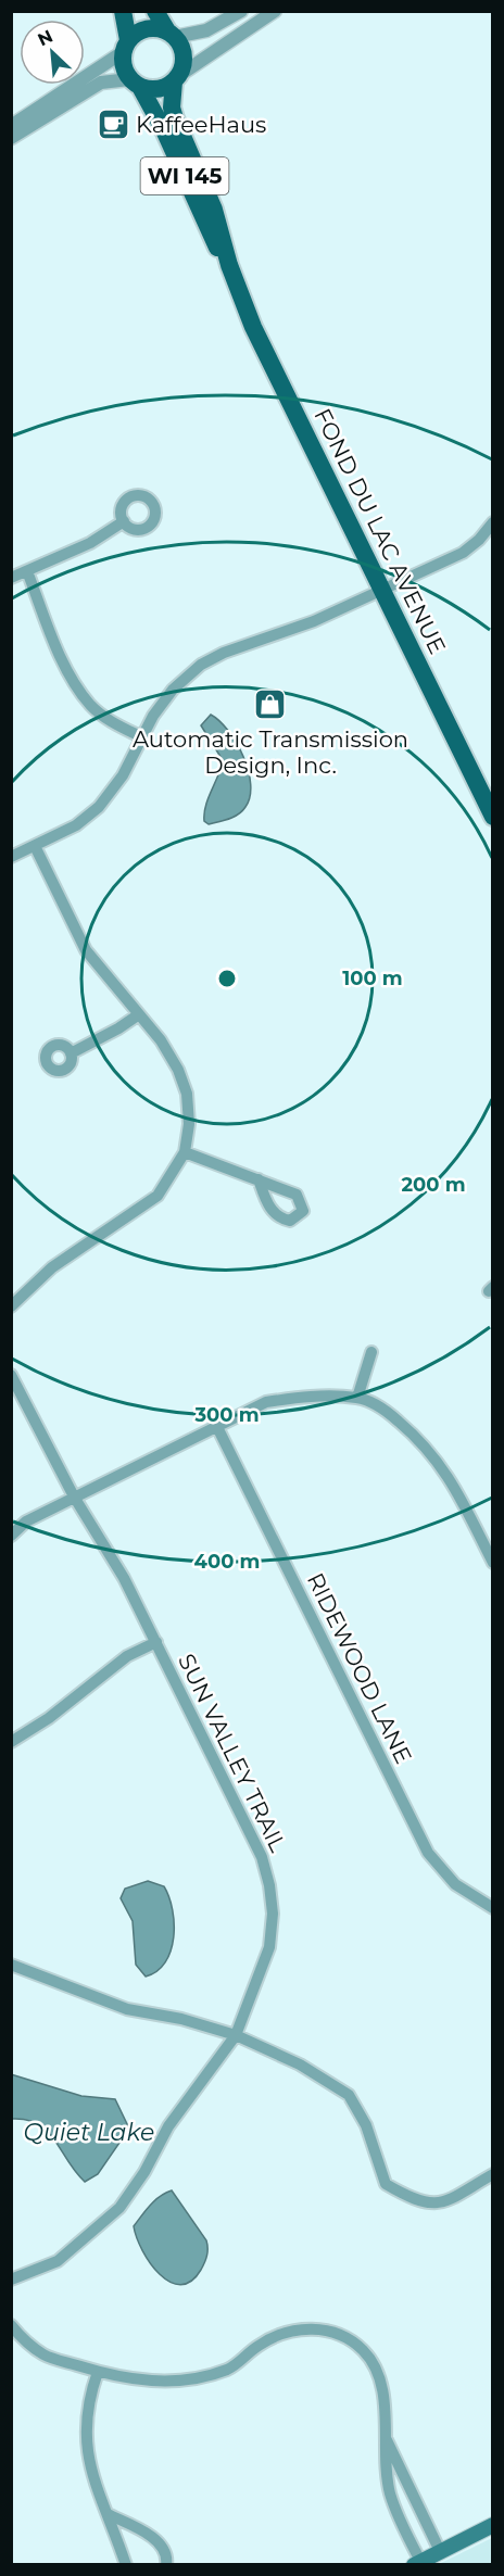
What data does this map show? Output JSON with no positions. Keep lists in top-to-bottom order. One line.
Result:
{"streets":{"main road":["WI 145","FOND DU LAC AVENUE"],"street":["RIDEWOOD LANE","SUN VALLEY TRAIL"]},"crossings":[["WI 145","FOND DU LAC AVENUE"]],"water":["Quiet Lake"],"places":{"cafe":["KaffeeHaus"],"shop":["Automatic Transmission Design, Inc."]},"north":"top left","rings":["100 m","200 m","300 m","400 m"]}
